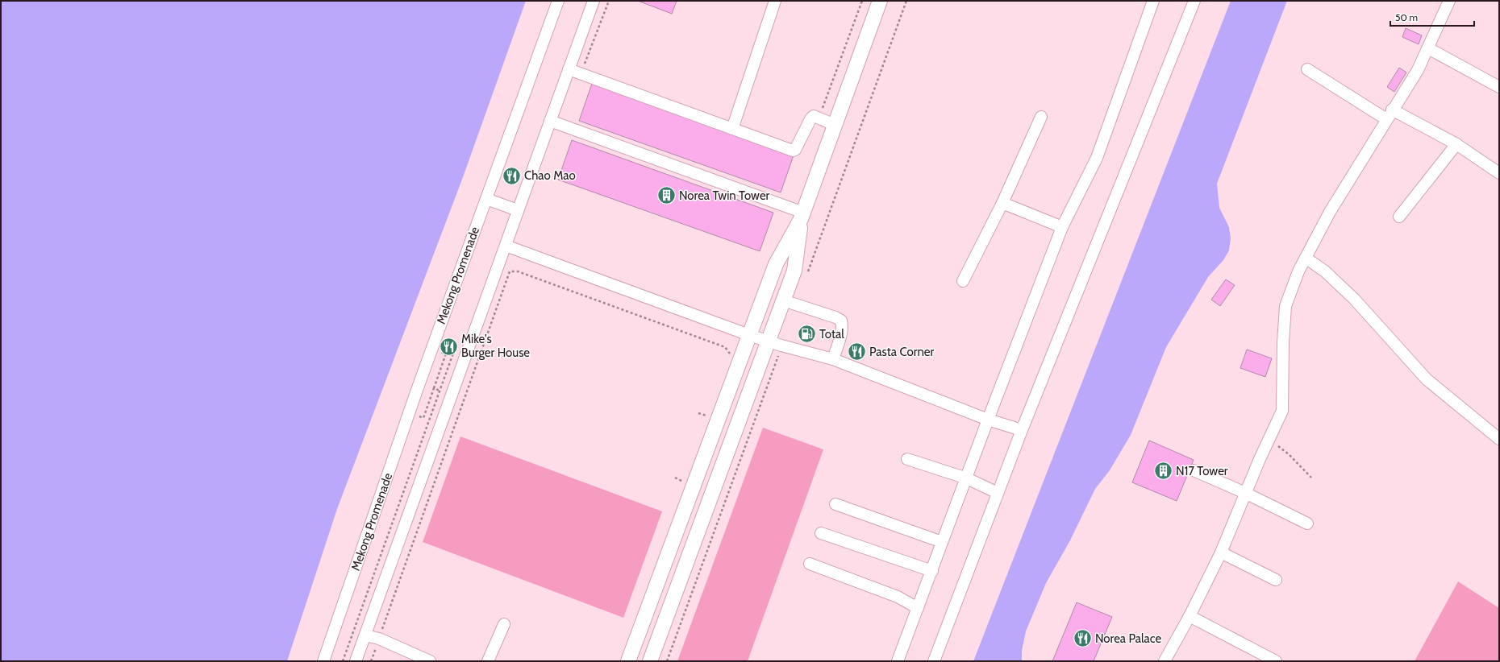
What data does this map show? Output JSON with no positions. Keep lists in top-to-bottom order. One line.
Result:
{"streets":{"street":["Mekong Promenade"]},"places":{"restaurant":["Chao Mao","Mike's Burger House","Pasta Corner","Norea Palace"],"building":["Norea Twin Tower","N17 Tower"],"fuel station":["Total"]},"scale_bar":"50 m"}
